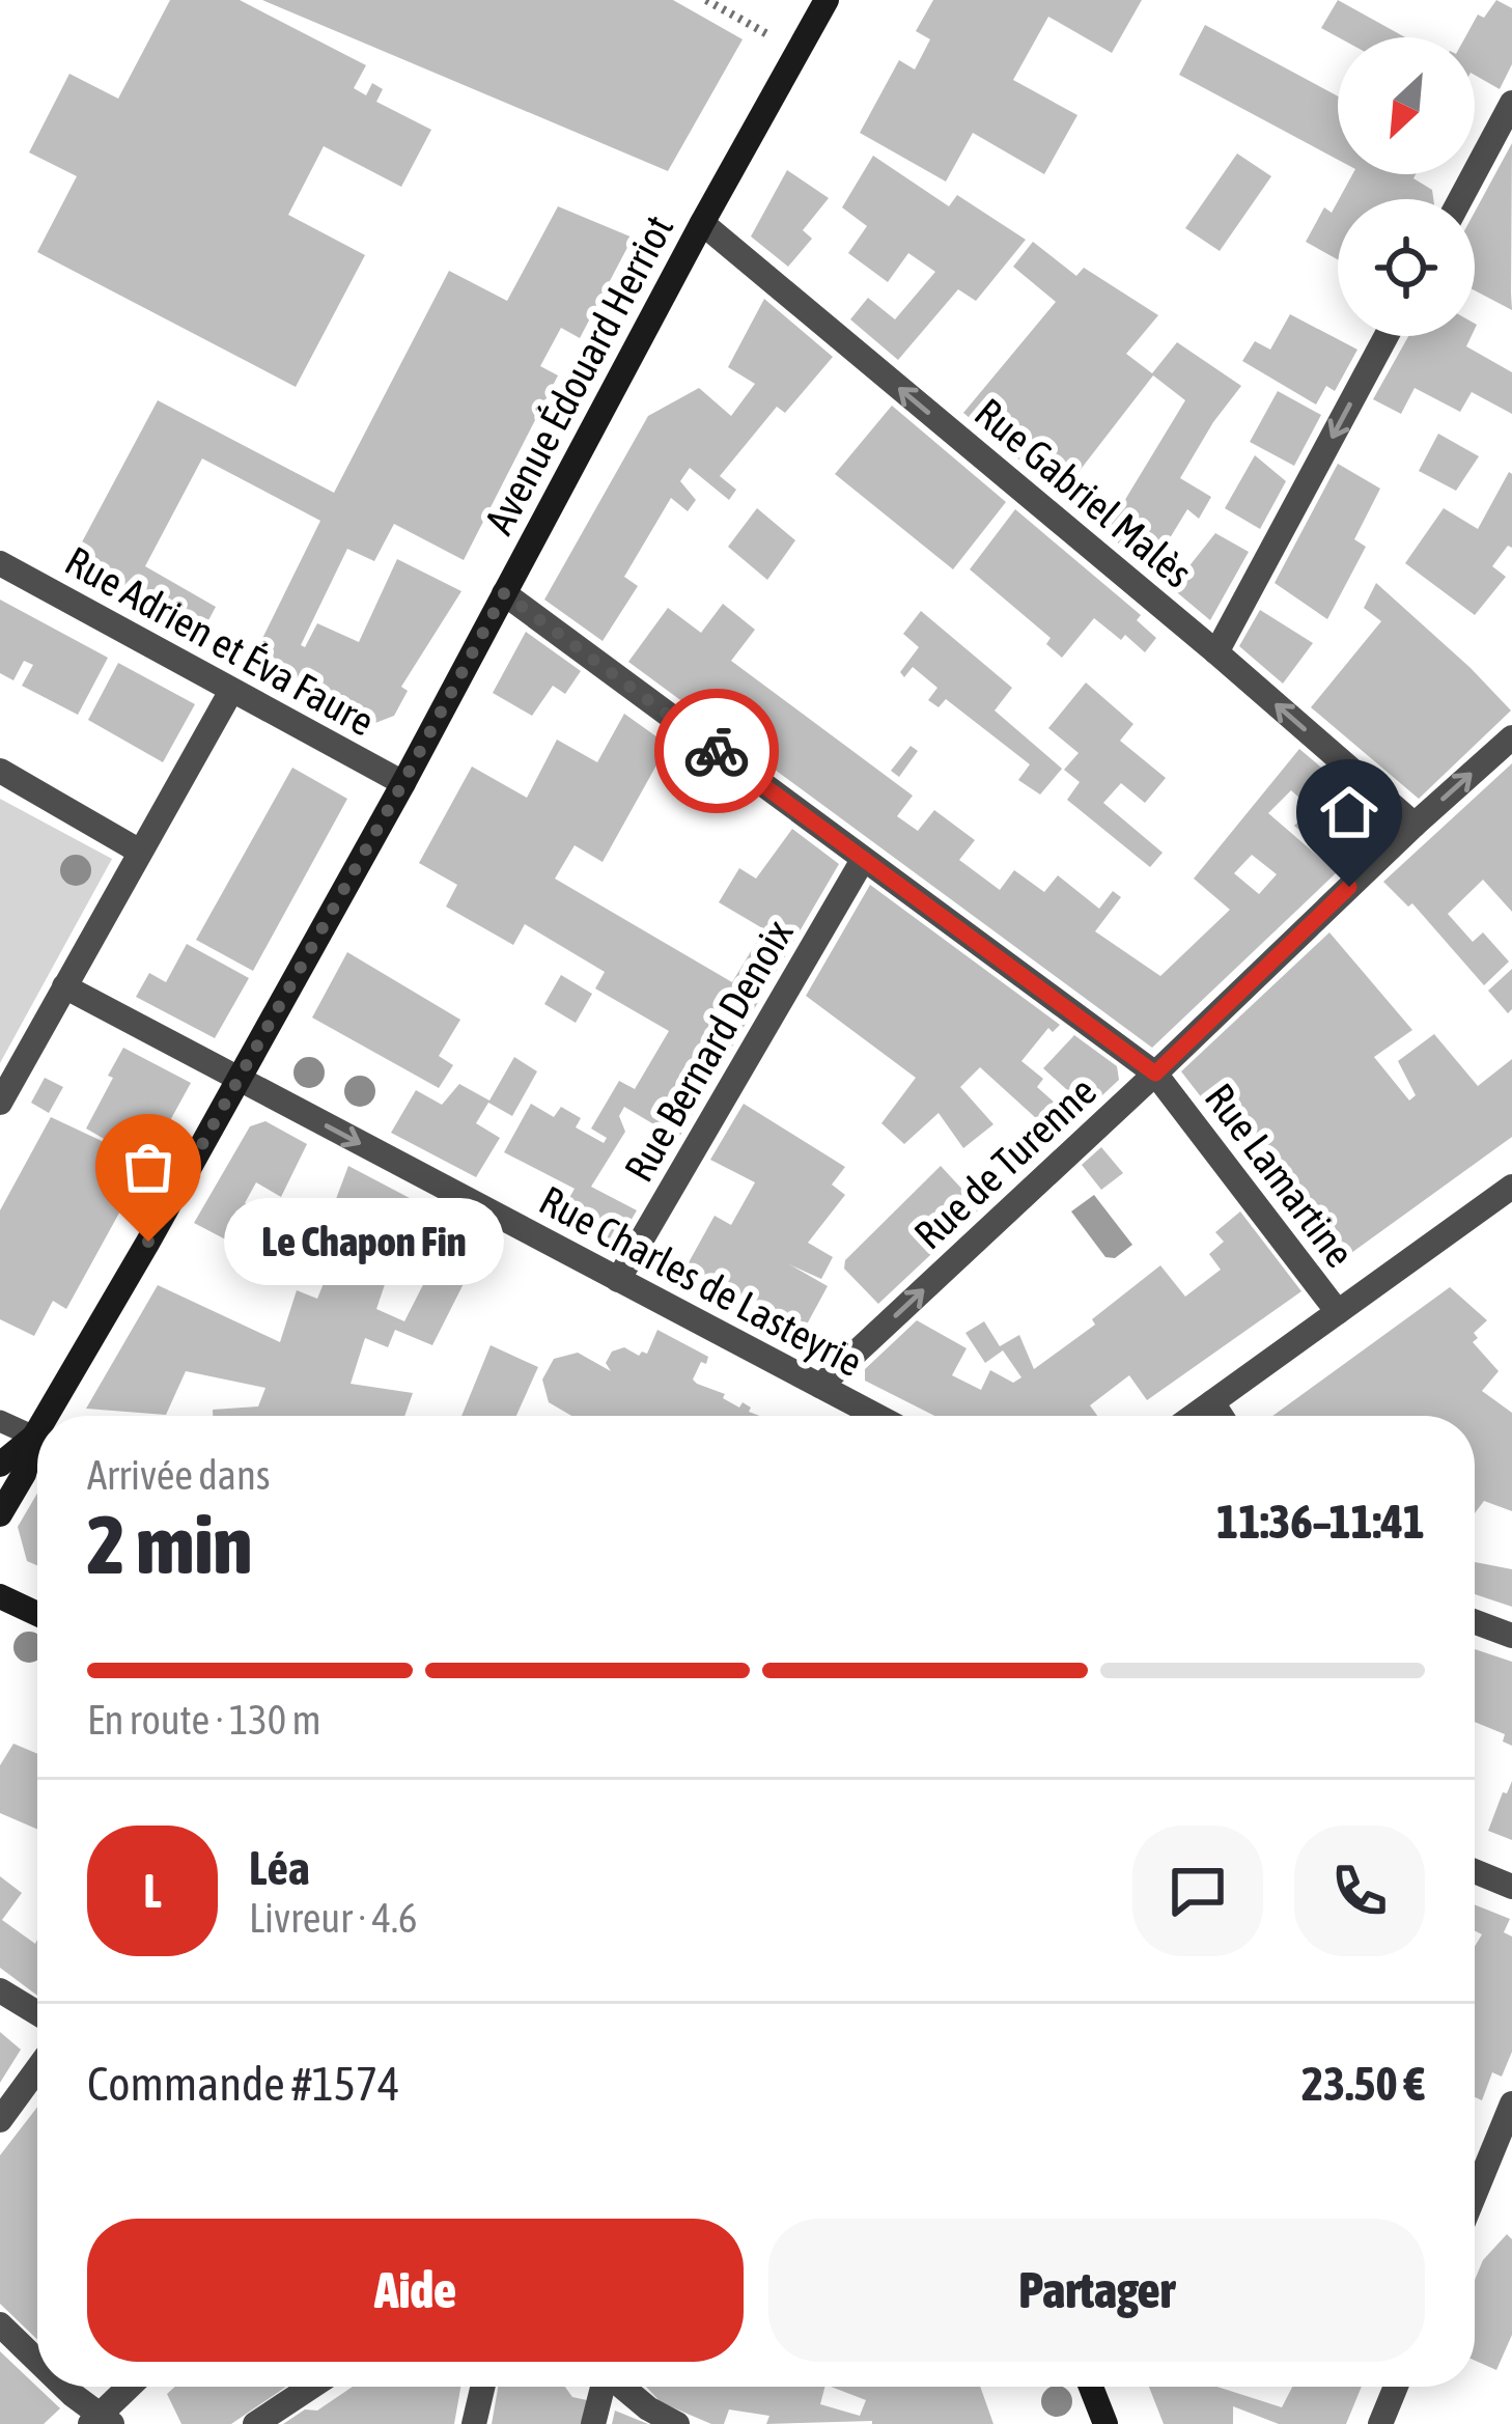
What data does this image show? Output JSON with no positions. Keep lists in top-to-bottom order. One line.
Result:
{"streets":{"main road":["Avenue Édouard Herriot"],"street":["Rue Gabriel Malès","Rue Adrien et Éva Faure","Rue Bernard Denoix","Rue de Turenne","Rue Lamartine","Rue Charles de Lasteyrie"]},"crossings":[["Avenue Édouard Herriot","Rue Gabriel Malès"],["Avenue Édouard Herriot","Rue Adrien et Éva Faure"],["Avenue Édouard Herriot","Rue Lamartine"],["Avenue Édouard Herriot","Rue Charles de Lasteyrie"],["Rue Gabriel Malès","Rue de Turenne"],["Rue Bernard Denoix","Rue Lamartine"],["Rue Bernard Denoix","Rue Charles de Lasteyrie"],["Rue de Turenne","Rue Lamartine"],["Rue de Turenne","Rue Charles de Lasteyrie"]],"one_way":["Rue Gabriel Malès","Rue de Turenne","Rue Charles de Lasteyrie"],"places":["Le Chapon Fin"],"north":"bottom left","page":{"bubble":"Le Chapon Fin","heading":["2 min","Arrivée dans","11:36–11:41"],"panel":["Léa","Livreur · 4.6","Commande #1574","23.50 €"],"bar":"En route · 130 m","round":"L","buttons":["Aide","Partager"]}}
